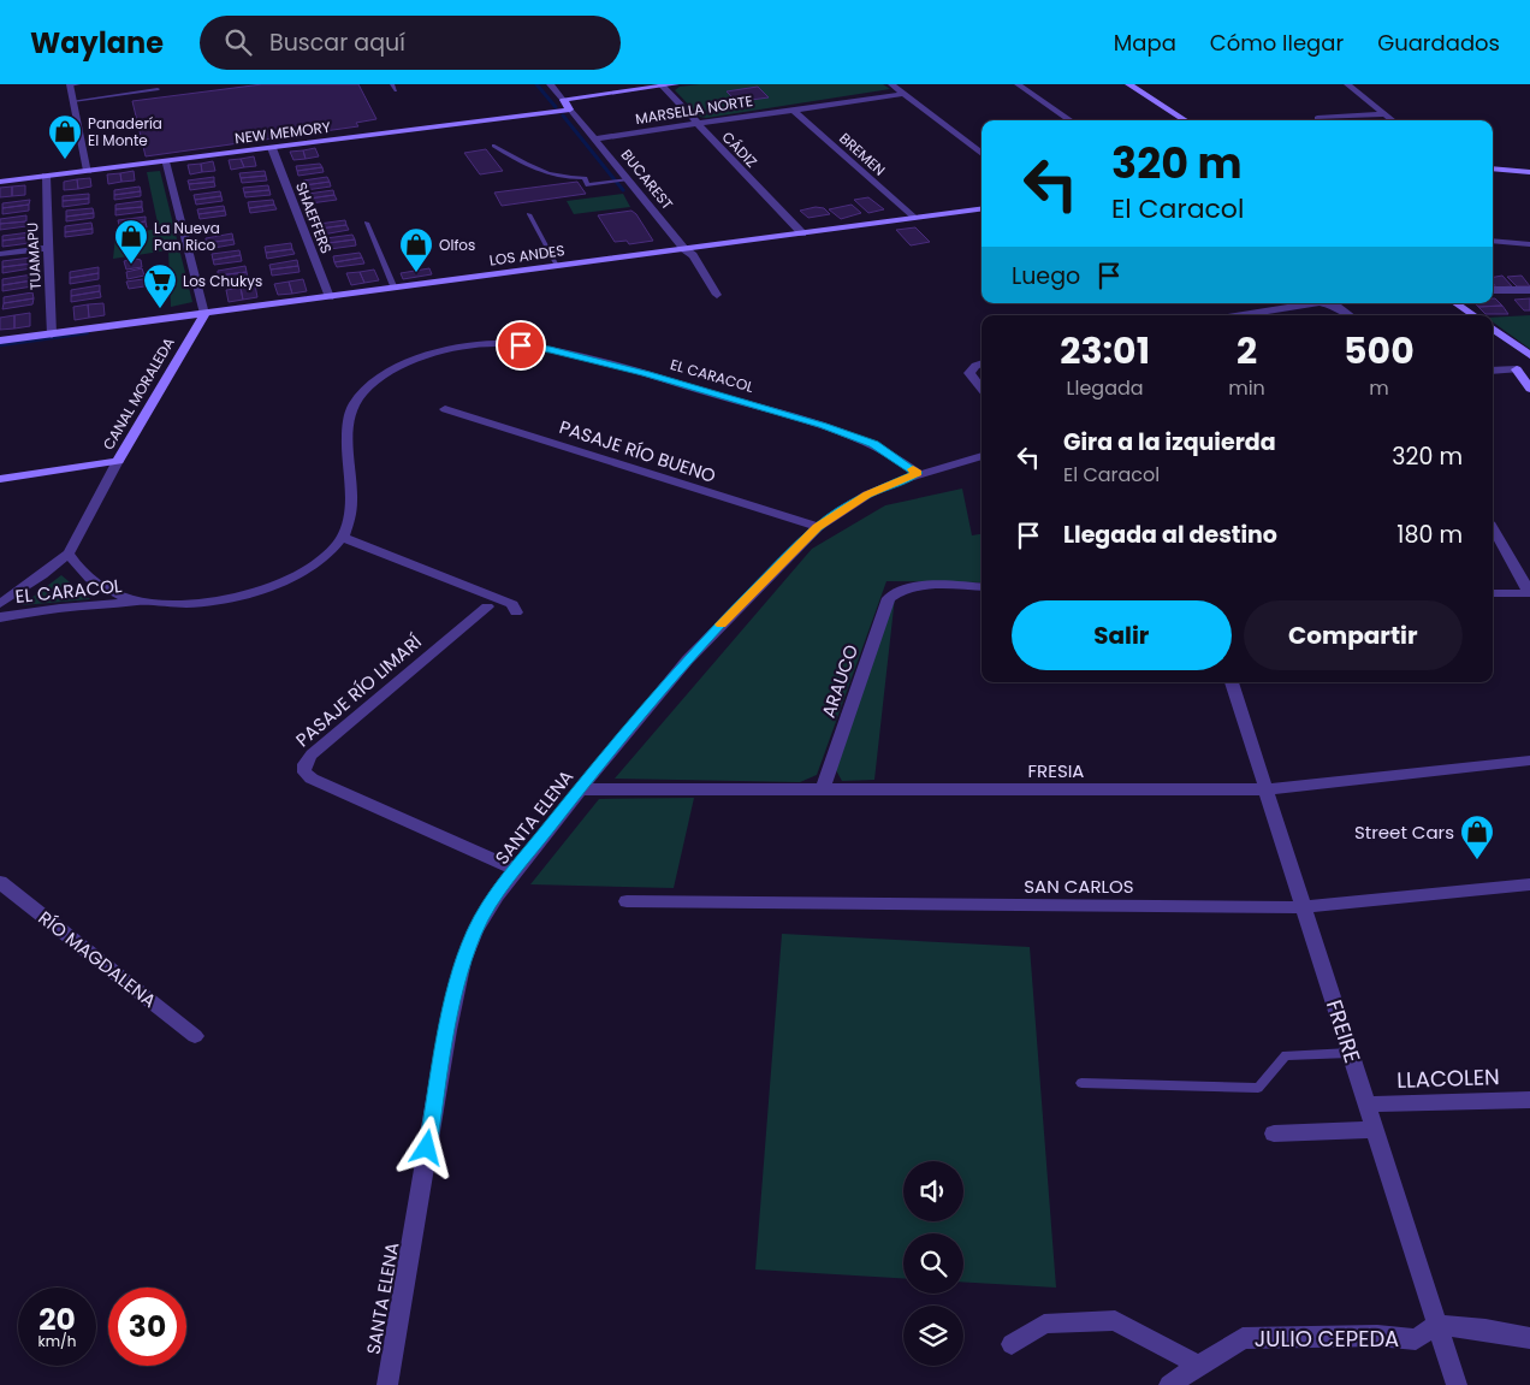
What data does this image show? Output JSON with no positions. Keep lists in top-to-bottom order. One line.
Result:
{"streets":{"street":["MARSELLA NORTE","NEW MEMORY","CÁDIZ","BREMEN","BUCAREST","SHAEFFERS","LOS ANDES","TUAMAPU","EL CARACOL","CANAL MORALEDA","PASAJE RÍO BUENO","ARAUCO","PASAJE RÍO LIMARÍ","FRESIA","SANTA ELENA","SAN CARLOS","RÍO MAGDALENA","FREIRE","LLACOLEN","JULIO CEPEDA"]},"crossings":[["MARSELLA NORTE","CÁDIZ"],["MARSELLA NORTE","BREMEN"],["MARSELLA NORTE","BUCAREST"],["NEW MEMORY","BUCAREST"],["NEW MEMORY","SHAEFFERS"],["NEW MEMORY","TUAMAPU"],["CÁDIZ","LOS ANDES"],["BREMEN","LOS ANDES"],["BUCAREST","LOS ANDES"],["SHAEFFERS","LOS ANDES"],["LOS ANDES","TUAMAPU"],["LOS ANDES","CANAL MORALEDA"],["EL CARACOL","CANAL MORALEDA"],["EL CARACOL","SANTA ELENA"],["PASAJE RÍO BUENO","SANTA ELENA"],["ARAUCO","FRESIA"],["PASAJE RÍO LIMARÍ","SANTA ELENA"],["FRESIA","SANTA ELENA"],["FRESIA","FREIRE"],["SAN CARLOS","FREIRE"],["FREIRE","LLACOLEN"],["FREIRE","JULIO CEPEDA"]],"places":{"shop":["Panadería El Monte","La Nueva Pan Rico","Olfos","Street Cars"],"supermarket":["Los Chukys"]},"page":{"header":"Waylane","search":"Buscar aquí","nav":["Mapa","Cómo llegar","Guardados"],"turn":["320 m","El Caracol"],"then":"Luego","eta":["23:01","Llegada","2","min","500","m"],"list":[{"name":"Gira a la izquierda","note":"El Caracol","value":"320 m"},{"name":"Llegada al destino","value":"180 m"}],"buttons":["Salir","Compartir"],"speed":"20 km/h","limit":"30"}}
